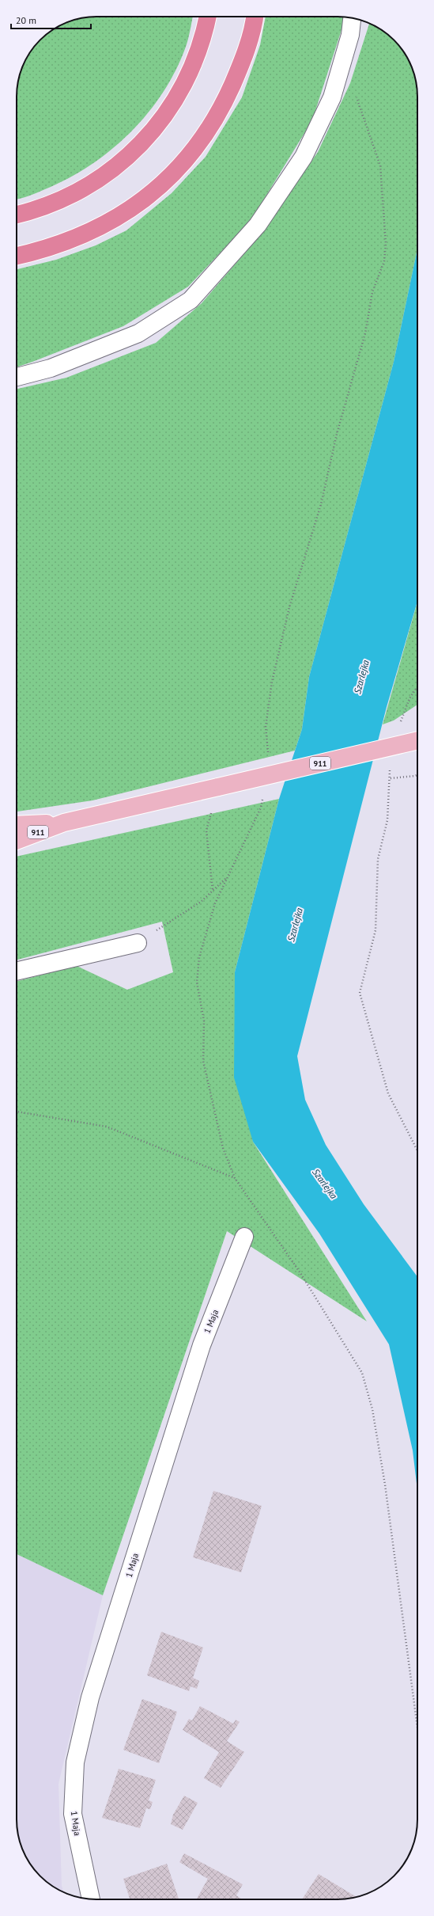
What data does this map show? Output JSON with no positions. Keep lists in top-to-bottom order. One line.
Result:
{"streets":{"main road":["911"],"street":["1 Maja"]},"water":["Szarlejka"],"scale_bar":"20 m"}
